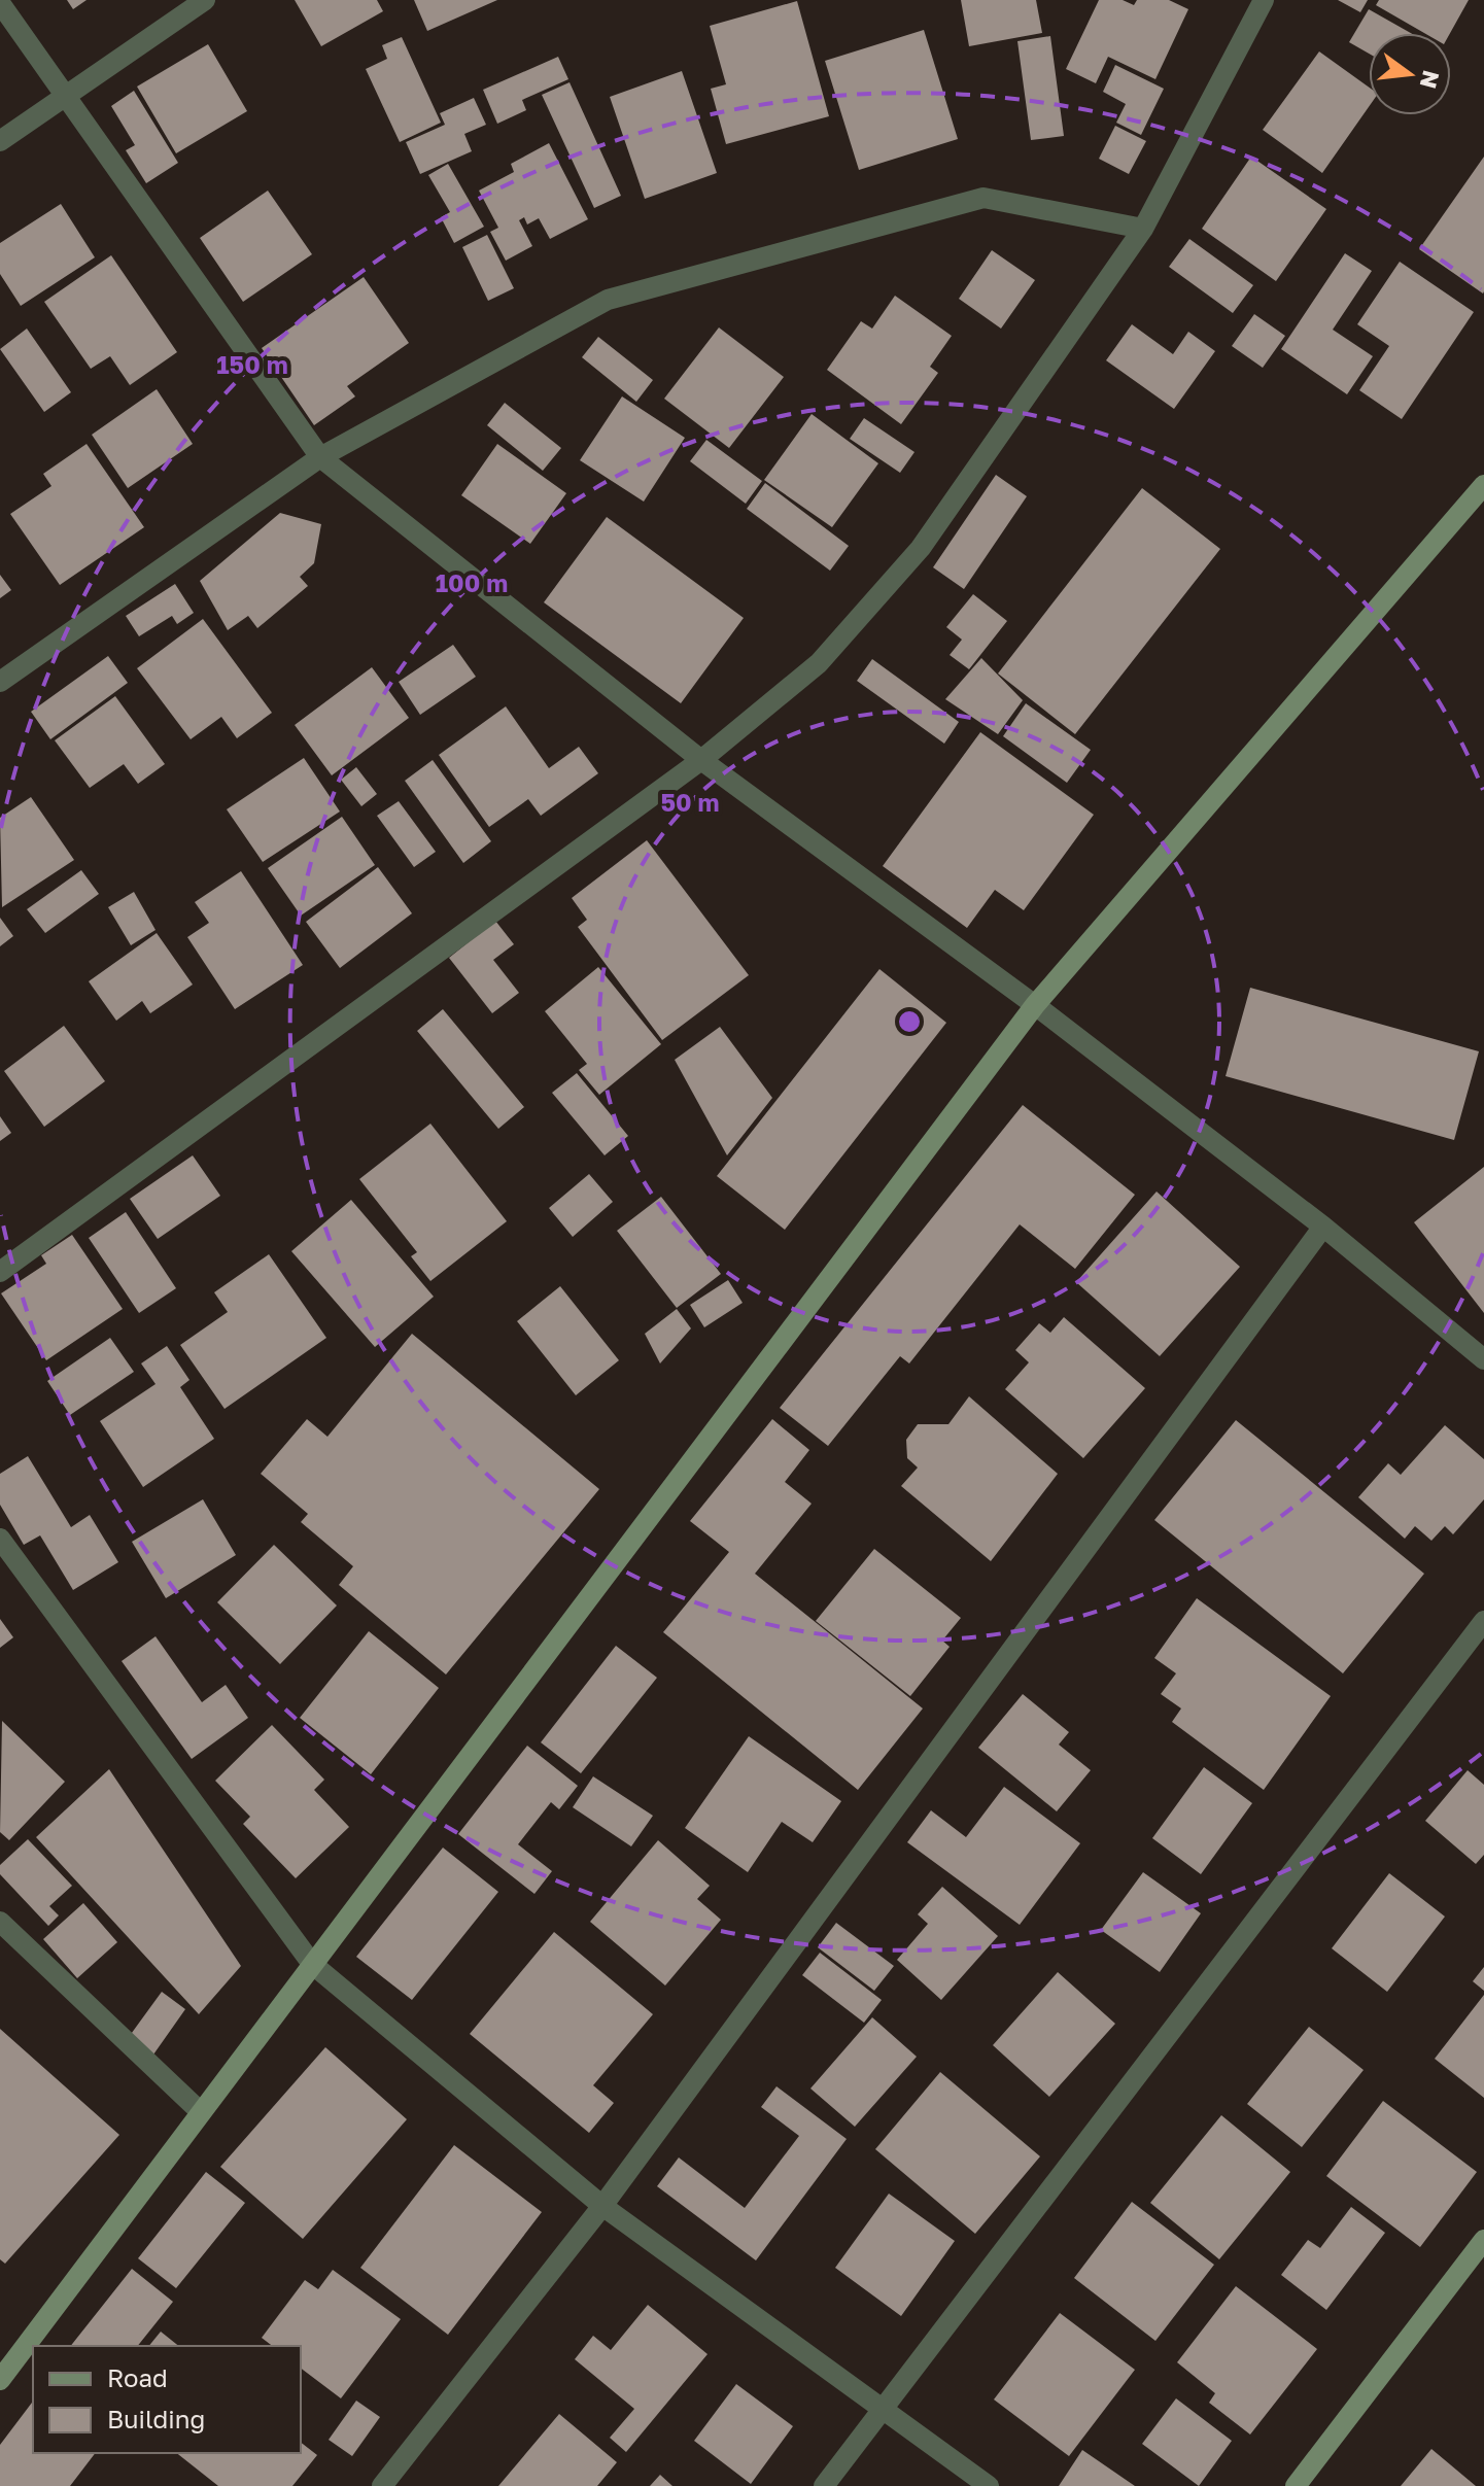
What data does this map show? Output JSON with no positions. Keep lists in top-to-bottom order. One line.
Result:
{"legend":["Road","Building"],"north":"right","rings":["150 m","100 m","50 m"]}
